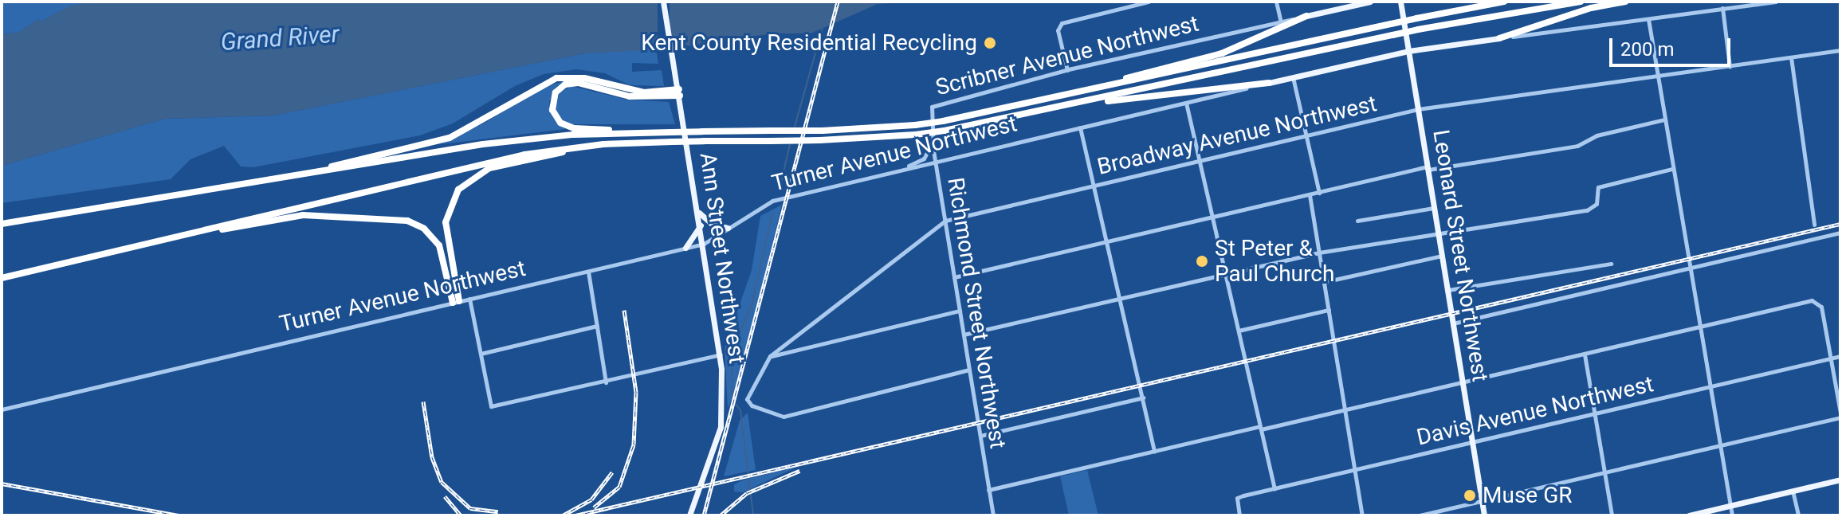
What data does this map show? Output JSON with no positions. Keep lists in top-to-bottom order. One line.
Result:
{"streets":{"main road":["Scribner Avenue Northwest","Turner Avenue Northwest","Leonard Street Northwest","Ann Street Northwest"],"street":["Broadway Avenue Northwest","Richmond Street Northwest","Davis Avenue Northwest"]},"crossings":[["Scribner Avenue Northwest","Richmond Street Northwest"],["Broadway Avenue Northwest","Leonard Street Northwest"],["Broadway Avenue Northwest","Richmond Street Northwest"],["Turner Avenue Northwest","Leonard Street Northwest"],["Turner Avenue Northwest","Ann Street Northwest"],["Turner Avenue Northwest","Richmond Street Northwest"],["Leonard Street Northwest","Davis Avenue Northwest"]],"water":["Grand River"],"places":["Kent County Residential Recycling","St Peter & Paul Church","Muse GR"],"scale_bar":"200 m"}
